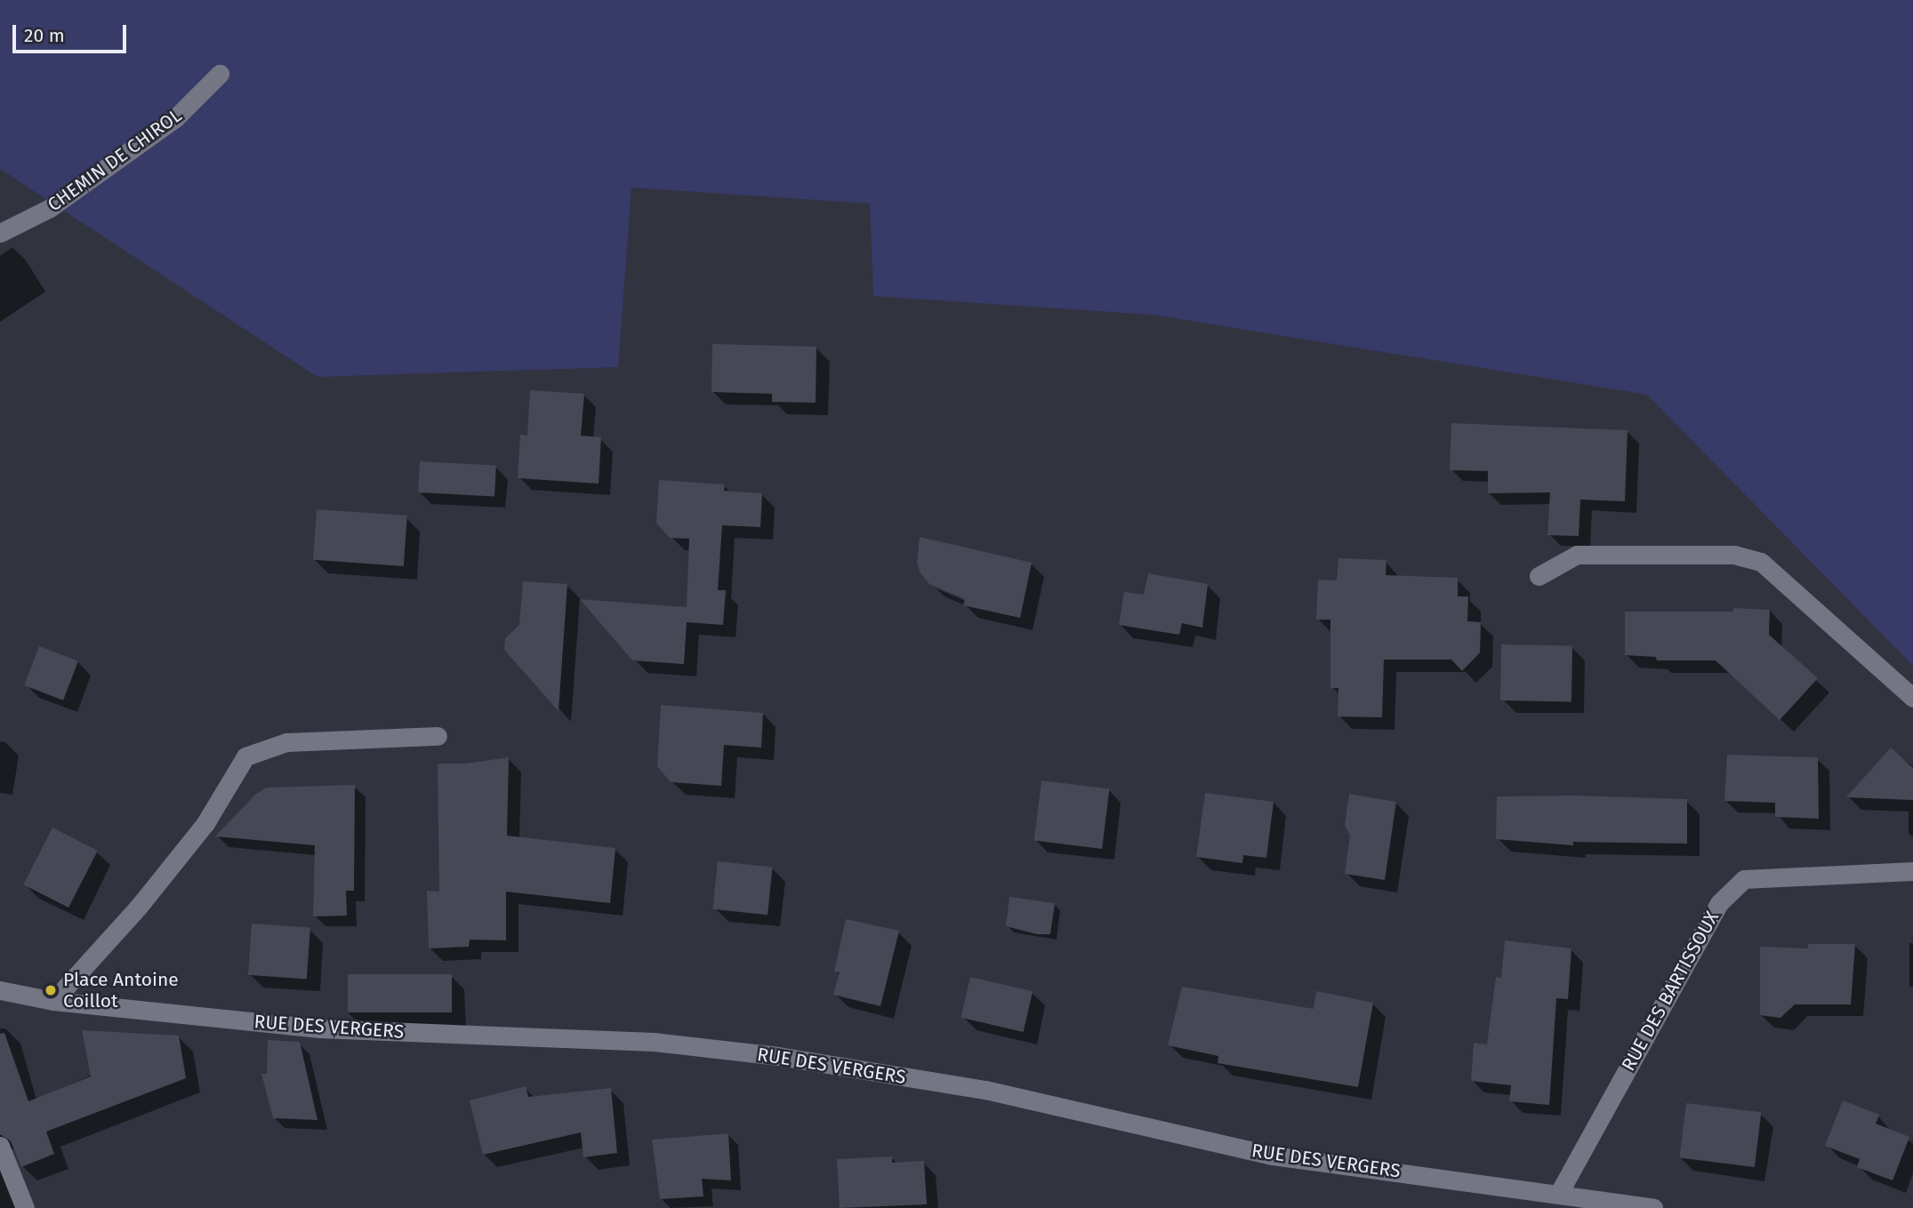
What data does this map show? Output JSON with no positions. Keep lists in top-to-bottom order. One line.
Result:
{"streets":{"street":["CHEMIN DE CHIROL","RUE DES BARTISSOUX","RUE DES VERGERS"]},"crossings":[["RUE DES BARTISSOUX","RUE DES VERGERS"]],"places":["Place Antoine Coillot"],"scale_bar":"20 m"}
